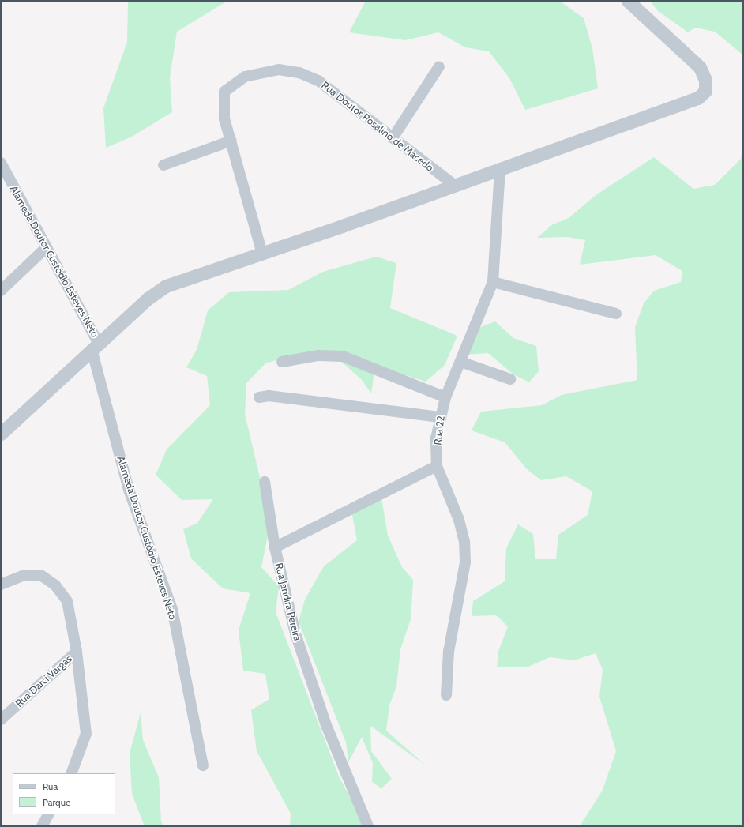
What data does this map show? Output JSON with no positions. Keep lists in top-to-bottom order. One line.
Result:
{"streets":{"street":["Rua Doutor Rosalino de Macedo","Alameda Doutor Custódio Esteves Neto","Rua 22","Rua Jandira Pereira","Rua Darci Vargas"]},"legend":["Rua","Parque"]}
